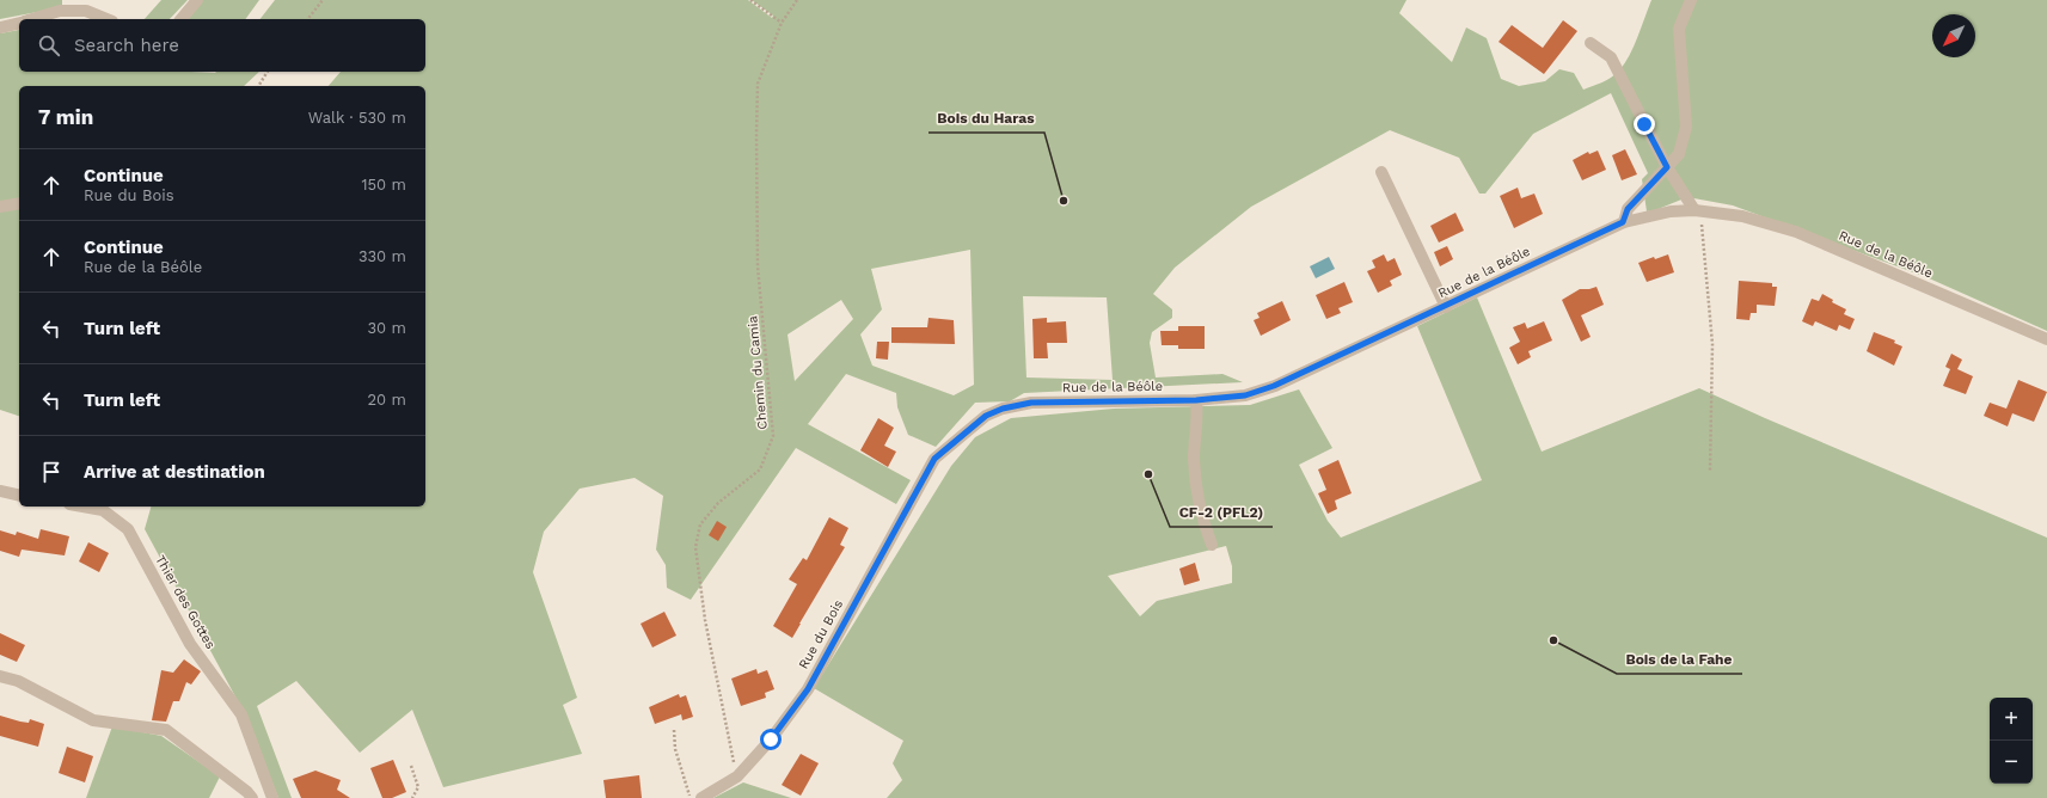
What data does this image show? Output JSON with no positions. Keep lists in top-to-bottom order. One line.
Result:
{"streets":{"street":["Rue de la Béôle","Thier des Gottes","Rue du Bois"],"path":["Chemin du Camia"]},"crossings":[["Rue de la Béôle","Rue du Bois"],["Chemin du Camia","Rue du Bois"]],"places":["Bois du Haras","CF-2 (PFL2)","Bois de la Fahe"],"north":"bottom left","page":{"search":"Search here","heading":["7 min","Walk · 530 m"],"list":[["Continue","Rue du Bois","150 m"],["Continue","Rue de la Béôle","330 m"],["Turn left","30 m"],["Turn left","20 m"],"Arrive at destination"],"map_buttons":["+","−"]}}
